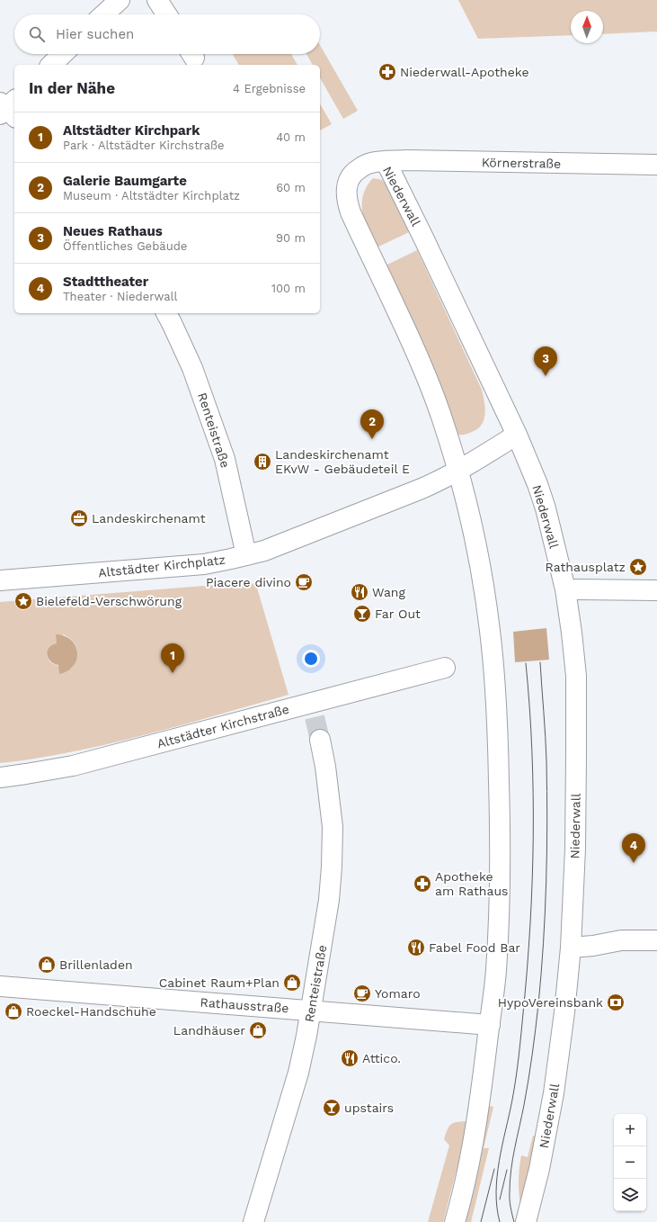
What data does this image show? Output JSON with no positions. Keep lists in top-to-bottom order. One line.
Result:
{"streets":{"street":["Körnerstraße","Niederwall","Renteistraße","Altstädter Kirchplatz","Altstädter Kirchstraße","Rathausstraße"]},"crossings":[["Körnerstraße","Niederwall"],["Niederwall","Altstädter Kirchplatz"],["Niederwall","Rathausstraße"],["Renteistraße","Altstädter Kirchplatz"],["Renteistraße","Rathausstraße"]],"places":{"pharmacy":["Niederwall-Apotheke","Apotheke am Rathaus"],"building":["Landeskirchenamt EKvW - Gebäudeteil E"],"office":["Landeskirchenamt"],"place":["Rathausplatz","Bielefeld-Verschwörung"],"cafe":["Piacere divino","Yomaro"],"restaurant":["Wang","Fabel Food Bar","Attico."],"bar":["Far Out","upstairs"],"shop":["Brillenladen","Cabinet Raum+Plan","Roeckel-Handschuhe","Landhäuser"],"bank":["HypoVereinsbank"]},"north":"top","page":{"search":"Hier suchen","heading":["In der Nähe","4 Ergebnisse"],"list":[{"mark":"1","name":"Altstädter Kirchpark","note":"Park · Altstädter Kirchstraße","value":"40 m"},{"mark":"2","name":"Galerie Baumgarte","note":"Museum · Altstädter Kirchplatz","value":"60 m"},{"mark":"3","name":"Neues Rathaus","note":"Öffentliches Gebäude","value":"90 m"},{"mark":"4","name":"Stadttheater","note":"Theater · Niederwall","value":"100 m"}],"pins":["3","2","1","4"],"map_buttons":["+","−"]}}
